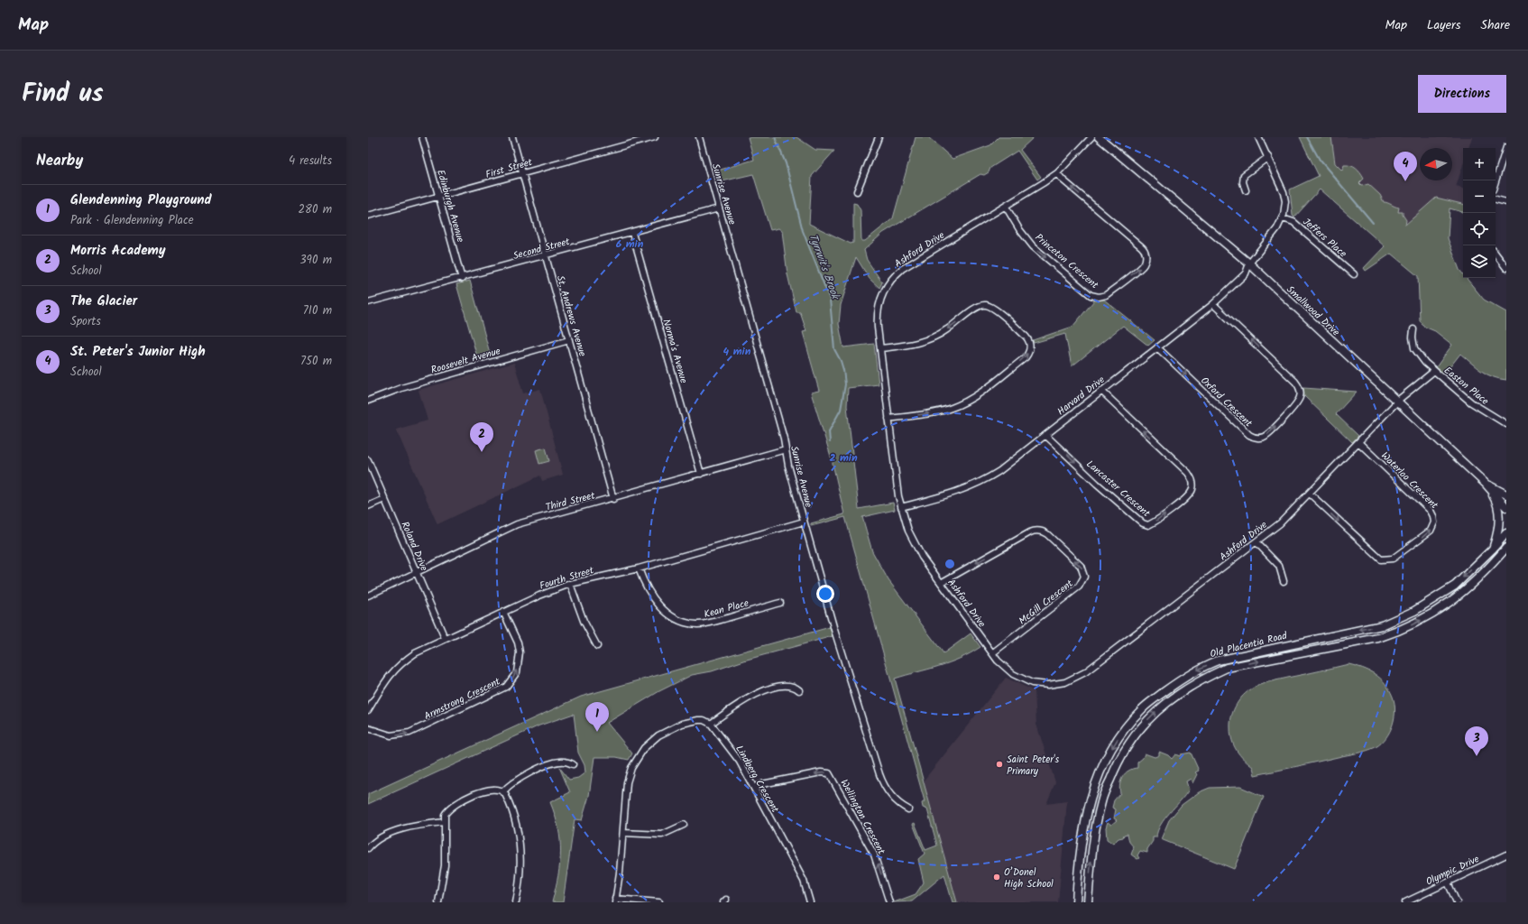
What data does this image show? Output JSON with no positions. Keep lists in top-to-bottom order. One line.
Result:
{"streets":{"main road":["Smallwood Drive","Old Placentia Road"],"street":["First Street","Sunrise Avenue","Edinburgh Avenue","Jeffers Place","Second Street","Ashford Drive","Princeton Crescent","St. Andrews Avenue","Norma's Avenue","Roosevelt Avenue","Easton Place","Harvard Drive","Oxford Crescent","Waterloo Crescent","Lancaster Crescent","Third Street","Roland Drive","Fourth Street","McGill Crescent","Kean Place","Armstrong Crescent","Lindberg Crescent","Wellington Crescent","Olympic Drive"]},"crossings":[["First Street","Edinburgh Avenue"],["First Street","St. Andrews Avenue"],["Sunrise Avenue","Second Street"],["Sunrise Avenue","Third Street"],["Sunrise Avenue","Fourth Street"],["Edinburgh Avenue","Second Street"],["Jeffers Place","Harvard Drive"],["Second Street","St. Andrews Avenue"],["Second Street","Norma's Avenue"],["Ashford Drive","Princeton Crescent"],["Ashford Drive","Smallwood Drive"],["Ashford Drive","Easton Place"],["Ashford Drive","Harvard Drive"],["Ashford Drive","Waterloo Crescent"],["Ashford Drive","McGill Crescent"],["Smallwood Drive","Easton Place"],["Smallwood Drive","Harvard Drive"],["St. Andrews Avenue","Roosevelt Avenue"],["St. Andrews Avenue","Third Street"],["Norma's Avenue","Third Street"],["Harvard Drive","Oxford Crescent"],["Harvard Drive","Lancaster Crescent"],["Third Street","Roland Drive"],["Roland Drive","Fourth Street"],["Fourth Street","Kean Place"],["Fourth Street","Armstrong Crescent"],["Lindberg Crescent","Wellington Crescent"]],"one_way":["Wellington Crescent"],"water":["Tyrrwit's Brook"],"places":["Saint Peter's Primary","O’Donel High School"],"north":"left","page":{"header":"Map","nav":["Map","Layers","Share"],"title":"Find us","buttons":"Directions","heading":["Nearby","4 results"],"map_buttons":["+","−"],"pins":["4","2","1","3"],"list":[{"mark":"1","name":"Glendenning Playground","note":"Park · Glendenning Place","value":"280 m"},{"mark":"2","name":"Morris Academy","note":"School","value":"390 m"},{"mark":"3","name":"The Glacier","note":"Sports","value":"710 m"},{"mark":"4","name":"St. Peter's Junior High","note":"School","value":"750 m"}]},"rings":["6 min","4 min","2 min"]}
